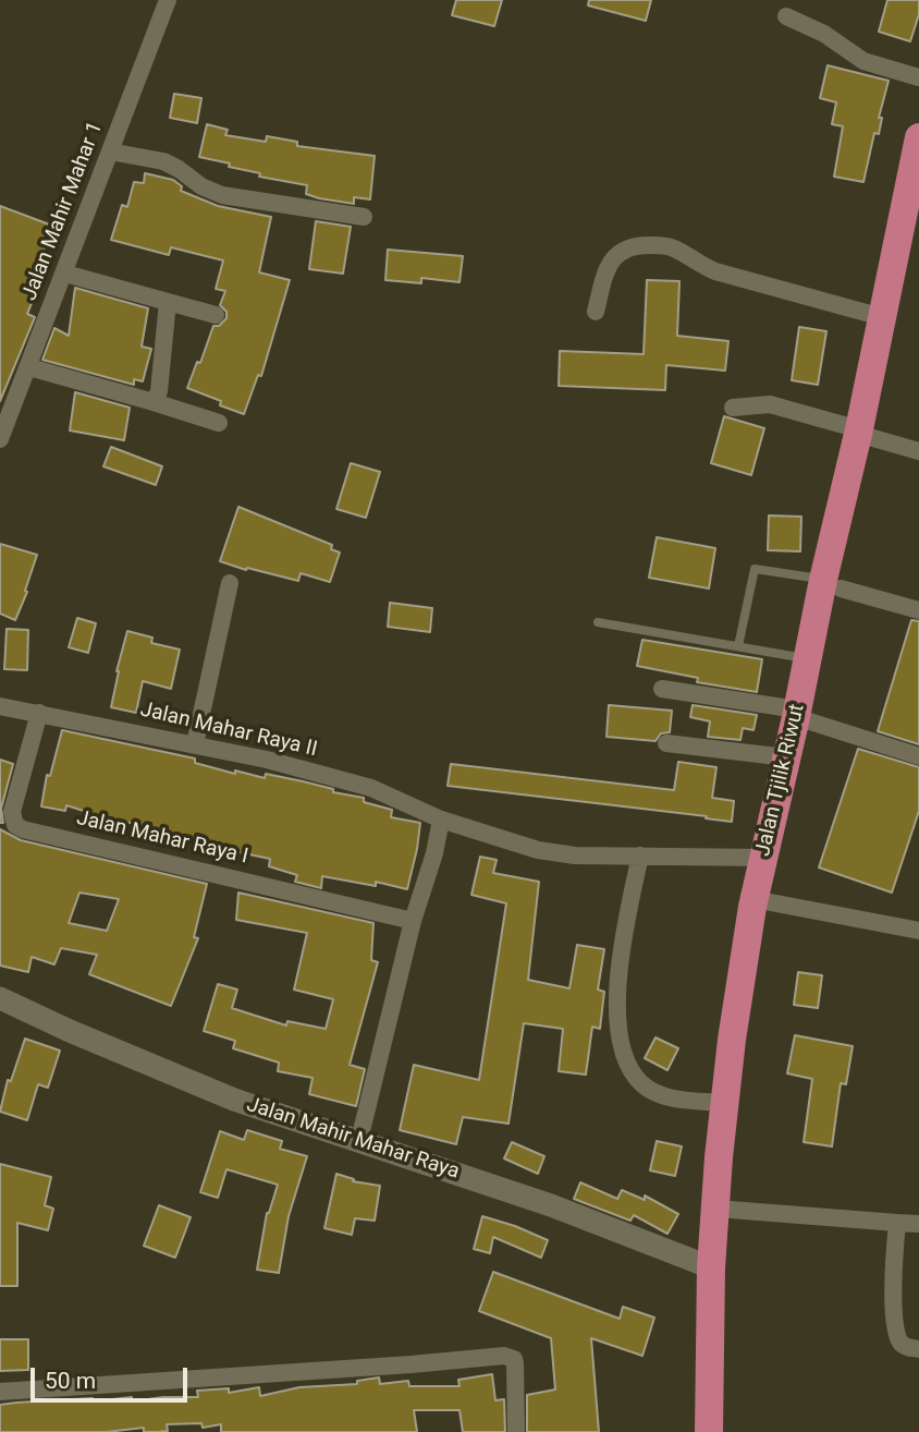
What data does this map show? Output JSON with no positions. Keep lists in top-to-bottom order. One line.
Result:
{"streets":{"highway":["Jalan Tjilik Riwut"],"main road":["Jalan Mahir Mahar Raya"],"street":["Jalan Mahir Mahar 1","Jalan Mahar Raya II","Jalan Mahar Raya I"]},"crossings":[["Jalan Mahar Raya II","Jalan Tjilik Riwut"],["Jalan Mahar Raya II","Jalan Mahar Raya I"],["Jalan Tjilik Riwut","Jalan Mahir Mahar Raya"]],"scale_bar":"50 m"}
